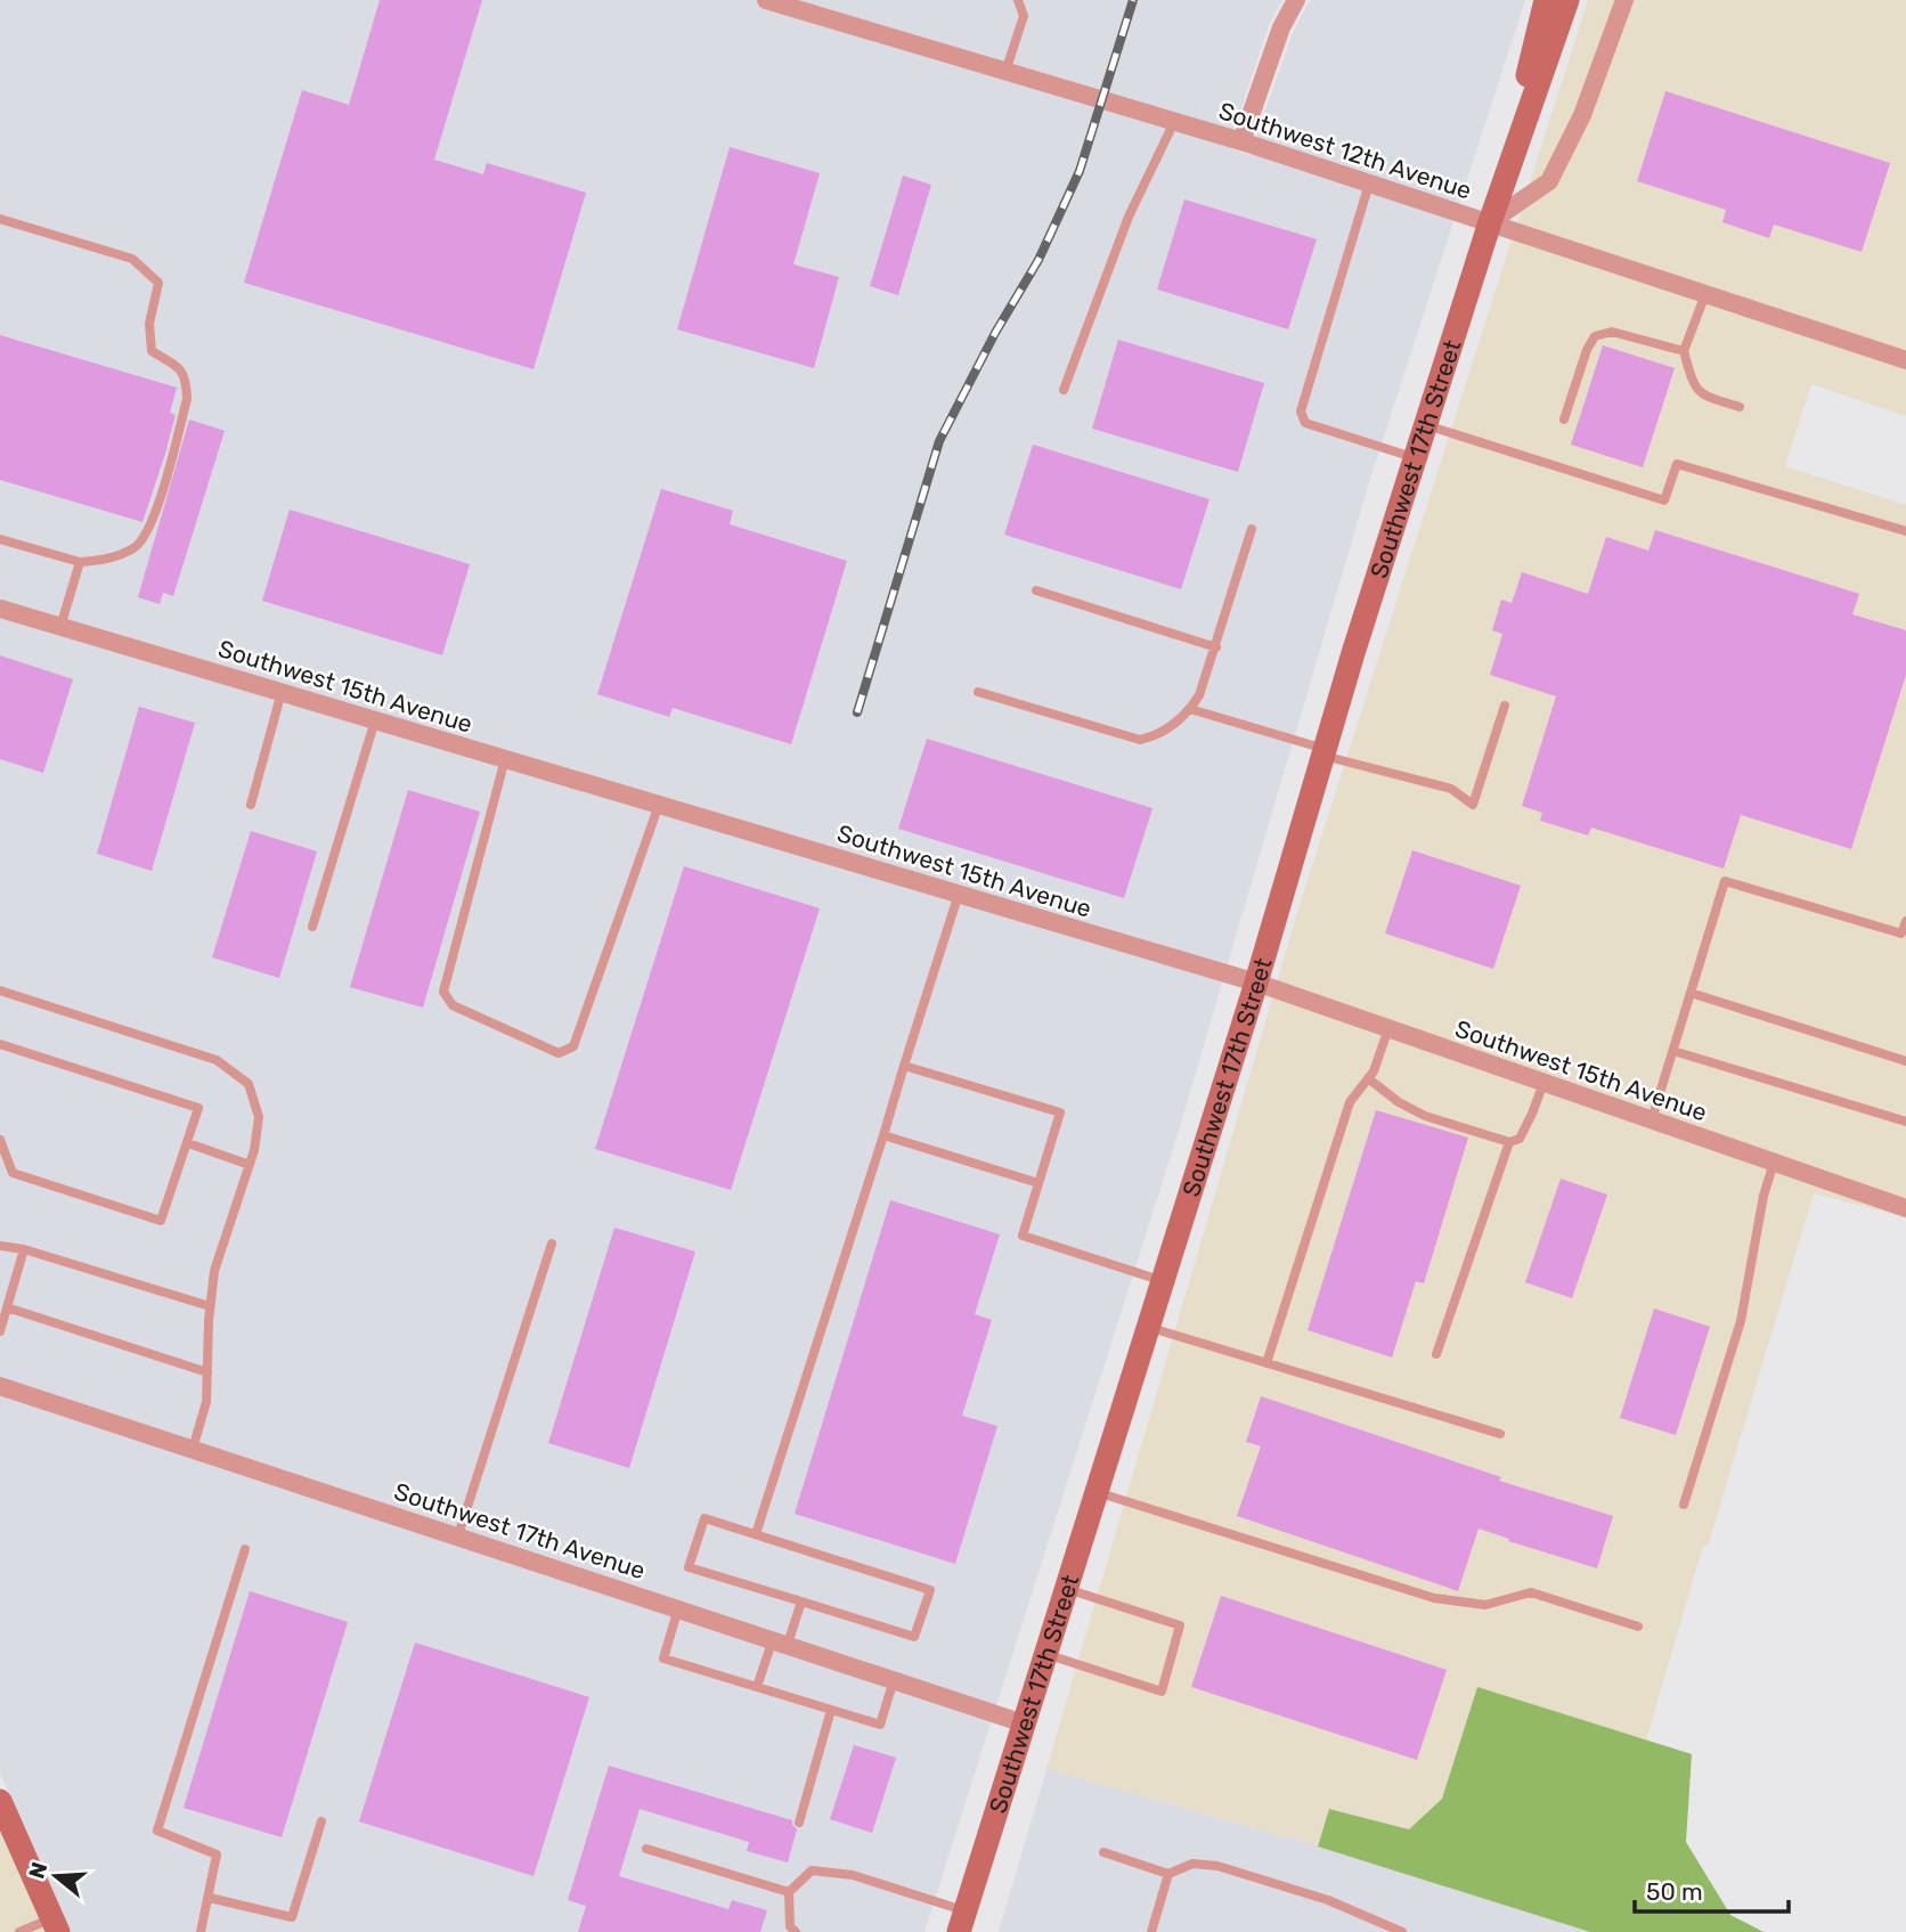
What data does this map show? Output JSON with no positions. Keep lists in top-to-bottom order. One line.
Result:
{"streets":{"main road":["Southwest 17th Street"],"street":["Southwest 12th Avenue","Southwest 15th Avenue","Southwest 17th Avenue"]},"crossings":[["Southwest 12th Avenue","Southwest 17th Street"],["Southwest 17th Street","Southwest 15th Avenue"],["Southwest 17th Street","Southwest 17th Avenue"]],"scale_bar":"50 m","north":"left"}
